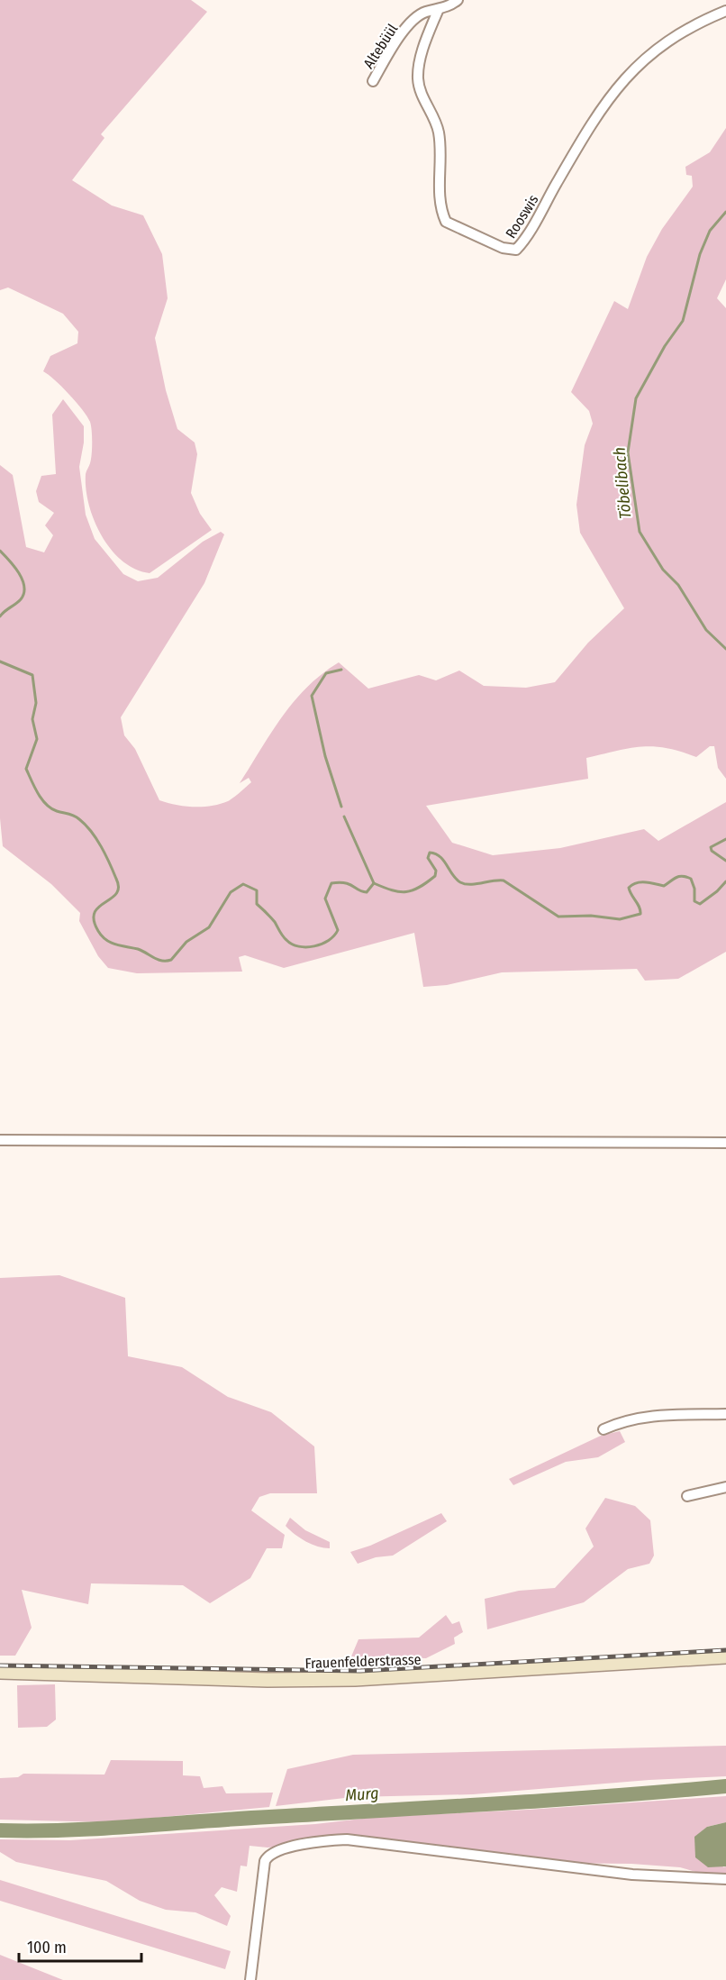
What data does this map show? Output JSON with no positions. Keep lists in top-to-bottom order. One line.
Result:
{"streets":{"main road":["Frauenfelderstrasse"],"street":["Altebüül","Rooswis"]},"crossings":[["Altebüül","Rooswis"]],"water":["Töbelibach","Murg"],"scale_bar":"100 m"}
